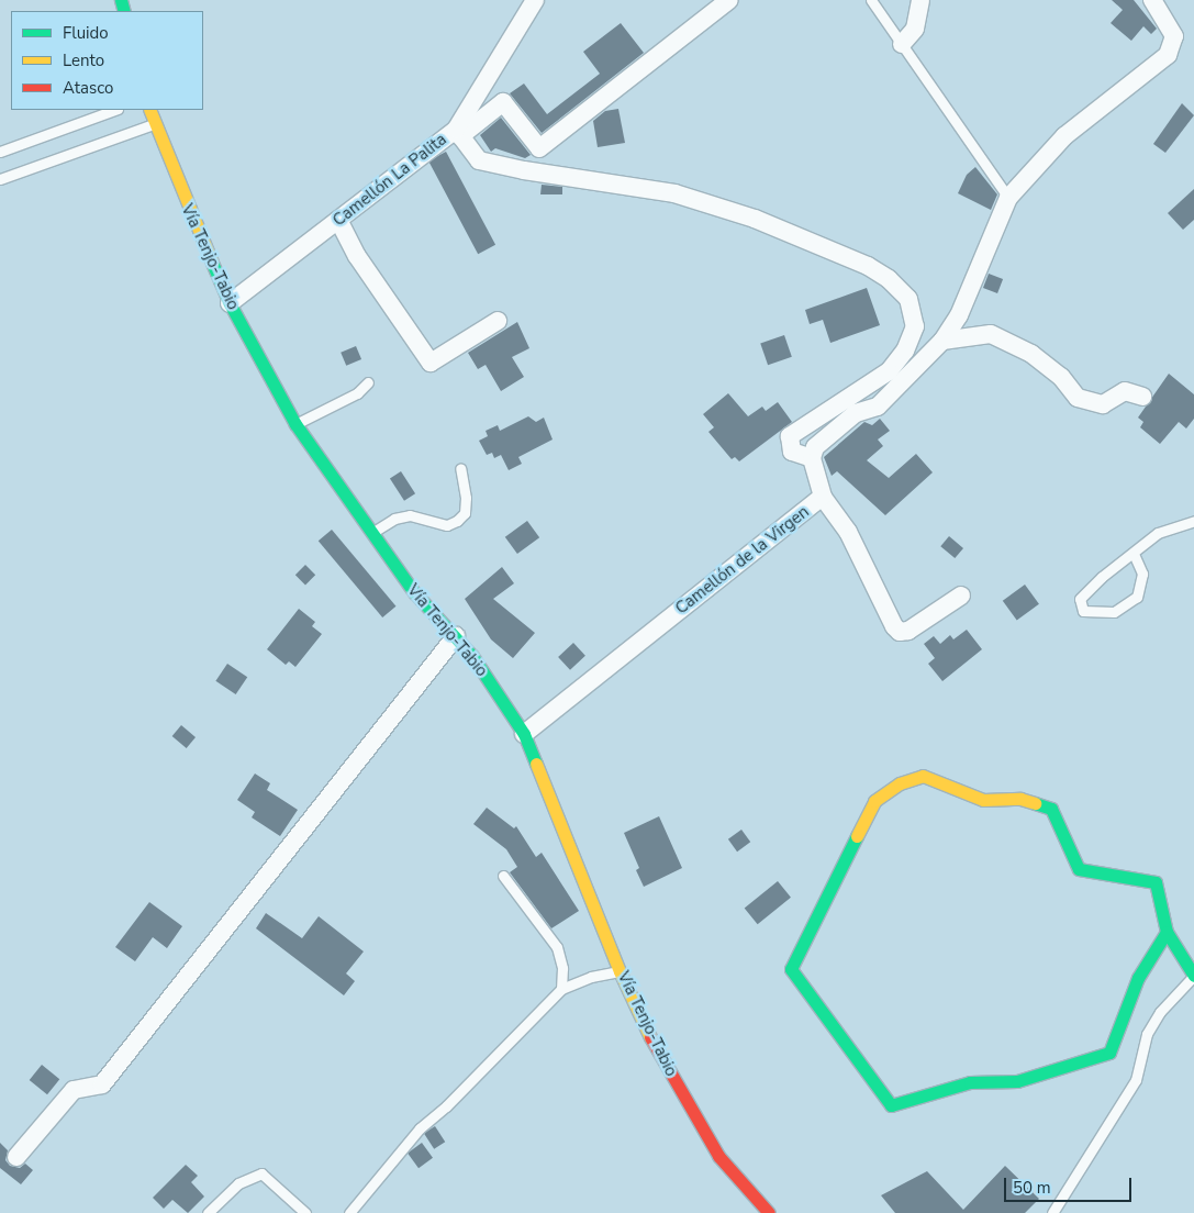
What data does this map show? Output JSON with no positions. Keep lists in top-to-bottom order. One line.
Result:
{"streets":{"main road":["Vía Tenjo-Tabio"],"street":["Camellón La Palita","Camellón de la Virgen"]},"crossings":[["Camellón La Palita","Vía Tenjo-Tabio"],["Vía Tenjo-Tabio","Camellón de la Virgen"]],"legend":["Fluido","Lento","Atasco"],"scale_bar":"50 m"}
